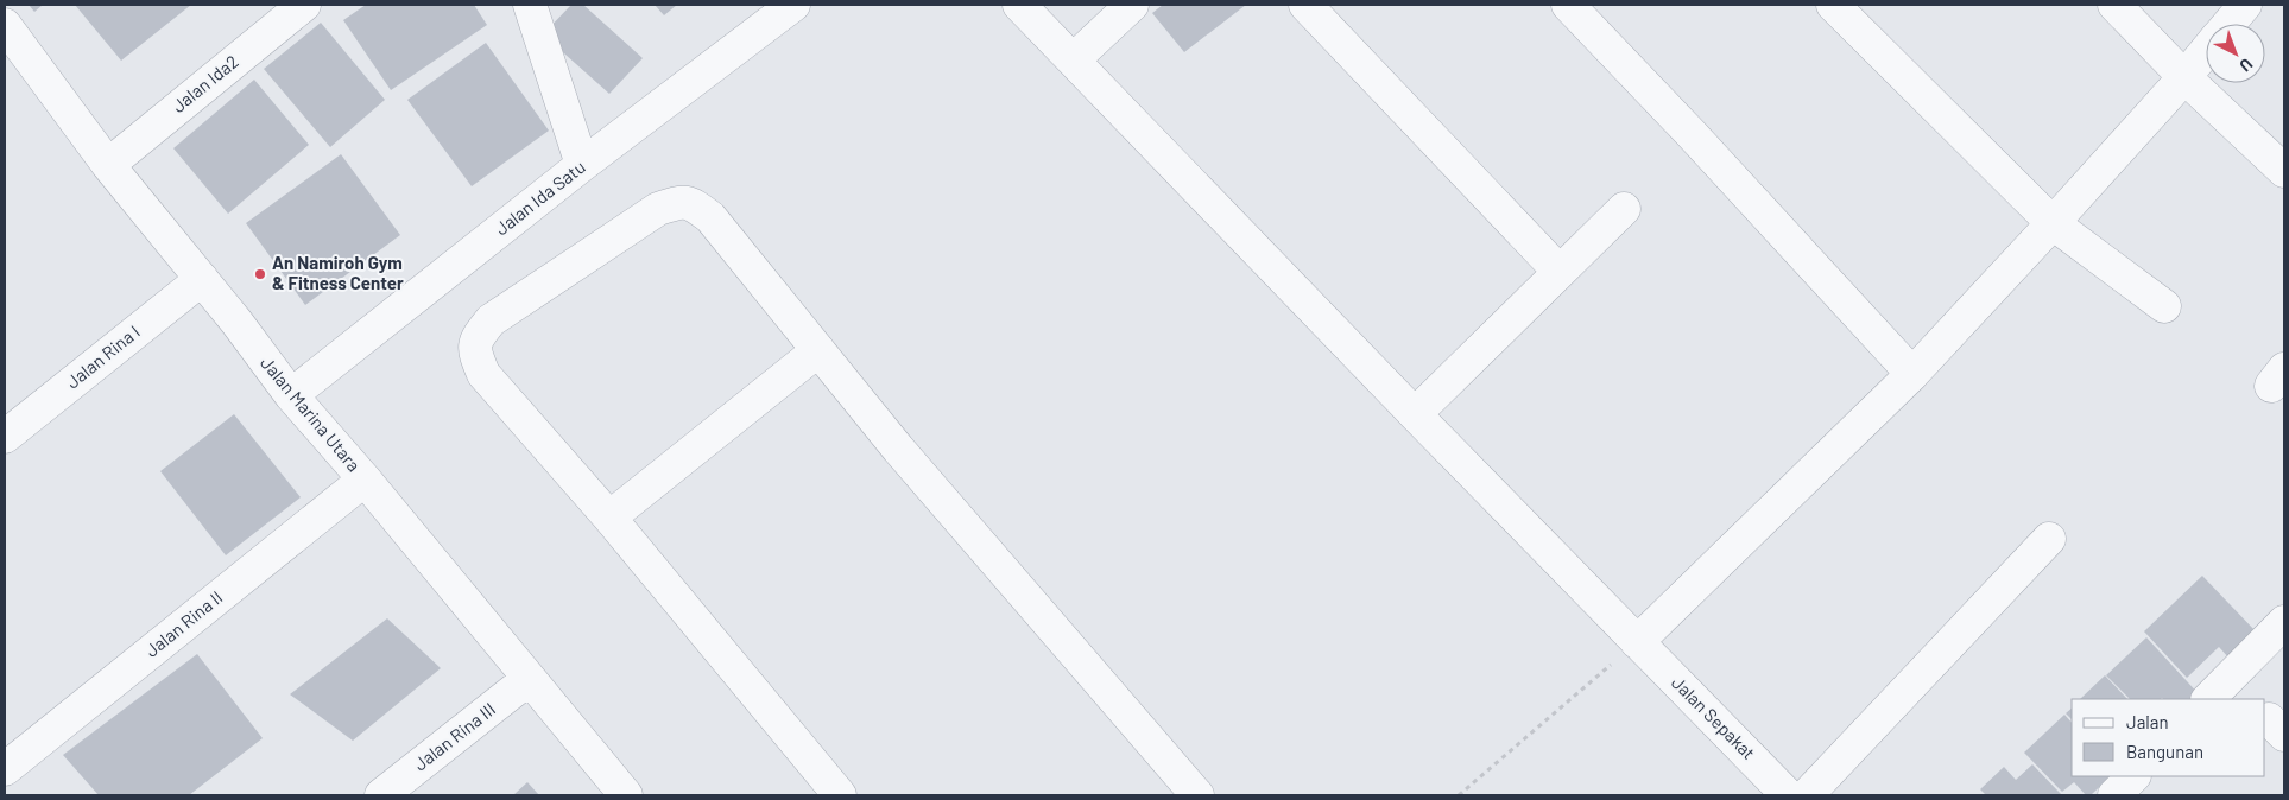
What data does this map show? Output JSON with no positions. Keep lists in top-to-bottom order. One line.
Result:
{"streets":{"street":["Jalan Ida2","Jalan Ida Satu","Jalan Rina I","Jalan Marina Utara","Jalan Rina II","Jalan Sepakat","Jalan Rina III"]},"crossings":[["Jalan Ida2","Jalan Marina Utara"],["Jalan Ida Satu","Jalan Marina Utara"],["Jalan Rina I","Jalan Marina Utara"],["Jalan Marina Utara","Jalan Rina II"],["Jalan Marina Utara","Jalan Rina III"]],"places":["An Namiroh Gym & Fitness Center"],"legend":["Jalan","Bangunan"],"north":"bottom right"}
